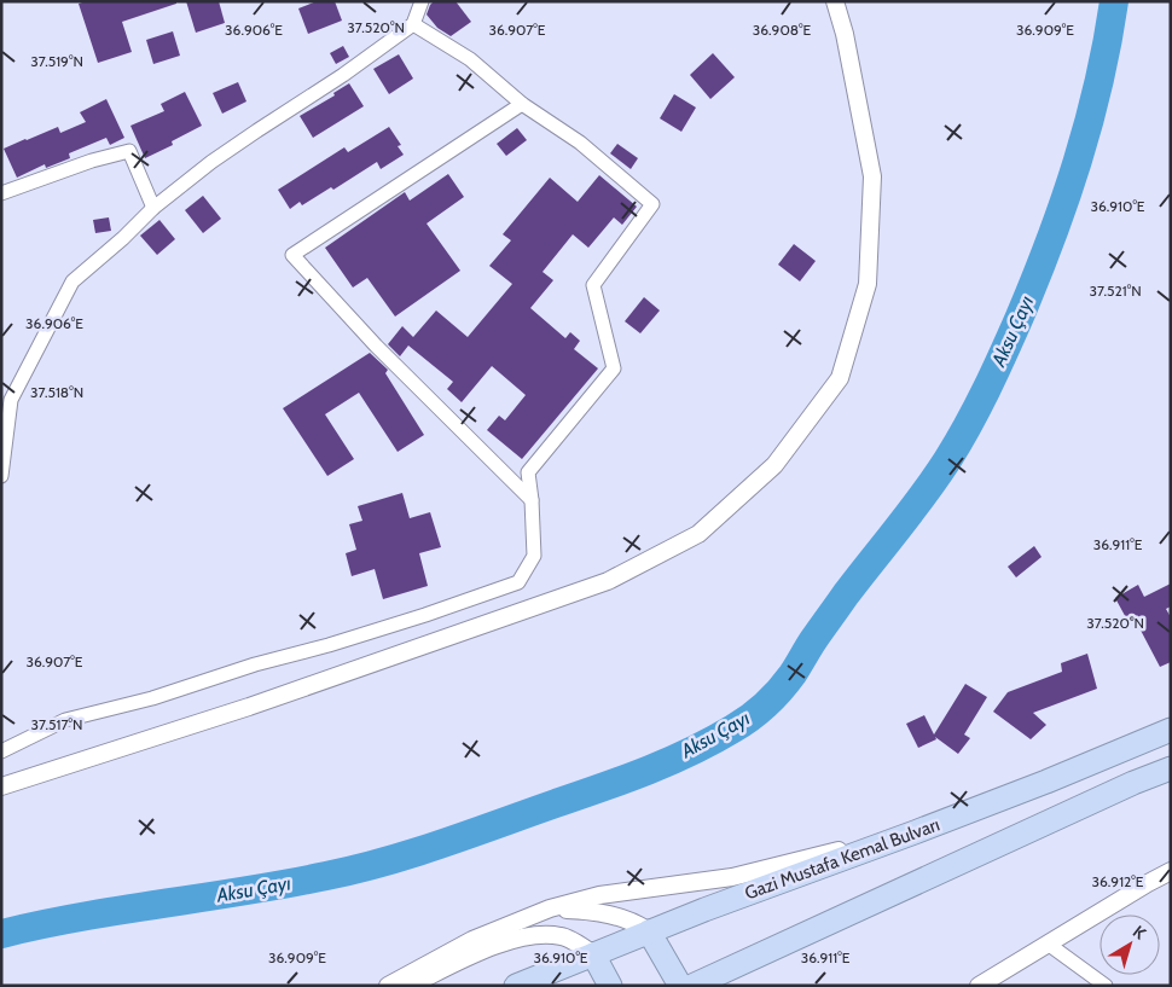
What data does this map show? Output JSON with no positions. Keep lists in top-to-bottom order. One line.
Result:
{"streets":{"highway":["Gazi Mustafa Kemal Bulvarı"]},"water":["Aksu Çayı"],"north":"top right","coordinates":["37.520°N","36.907°E","36.908°E","36.909°E","36.906°E","37.519°N","36.910°E","37.521°N","37.518°N","36.911°E","37.517°N","36.912°E"]}
